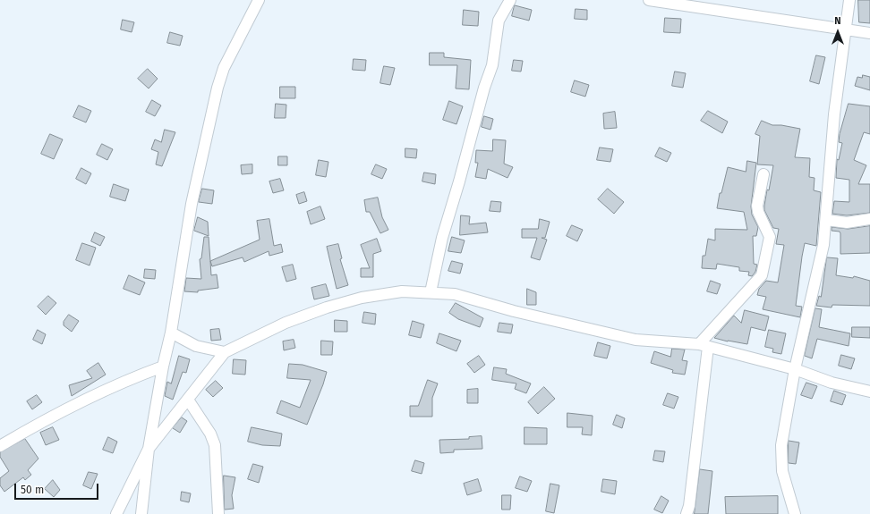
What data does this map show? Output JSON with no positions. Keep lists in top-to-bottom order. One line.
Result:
{"scale_bar":"50 m","north":"top"}
